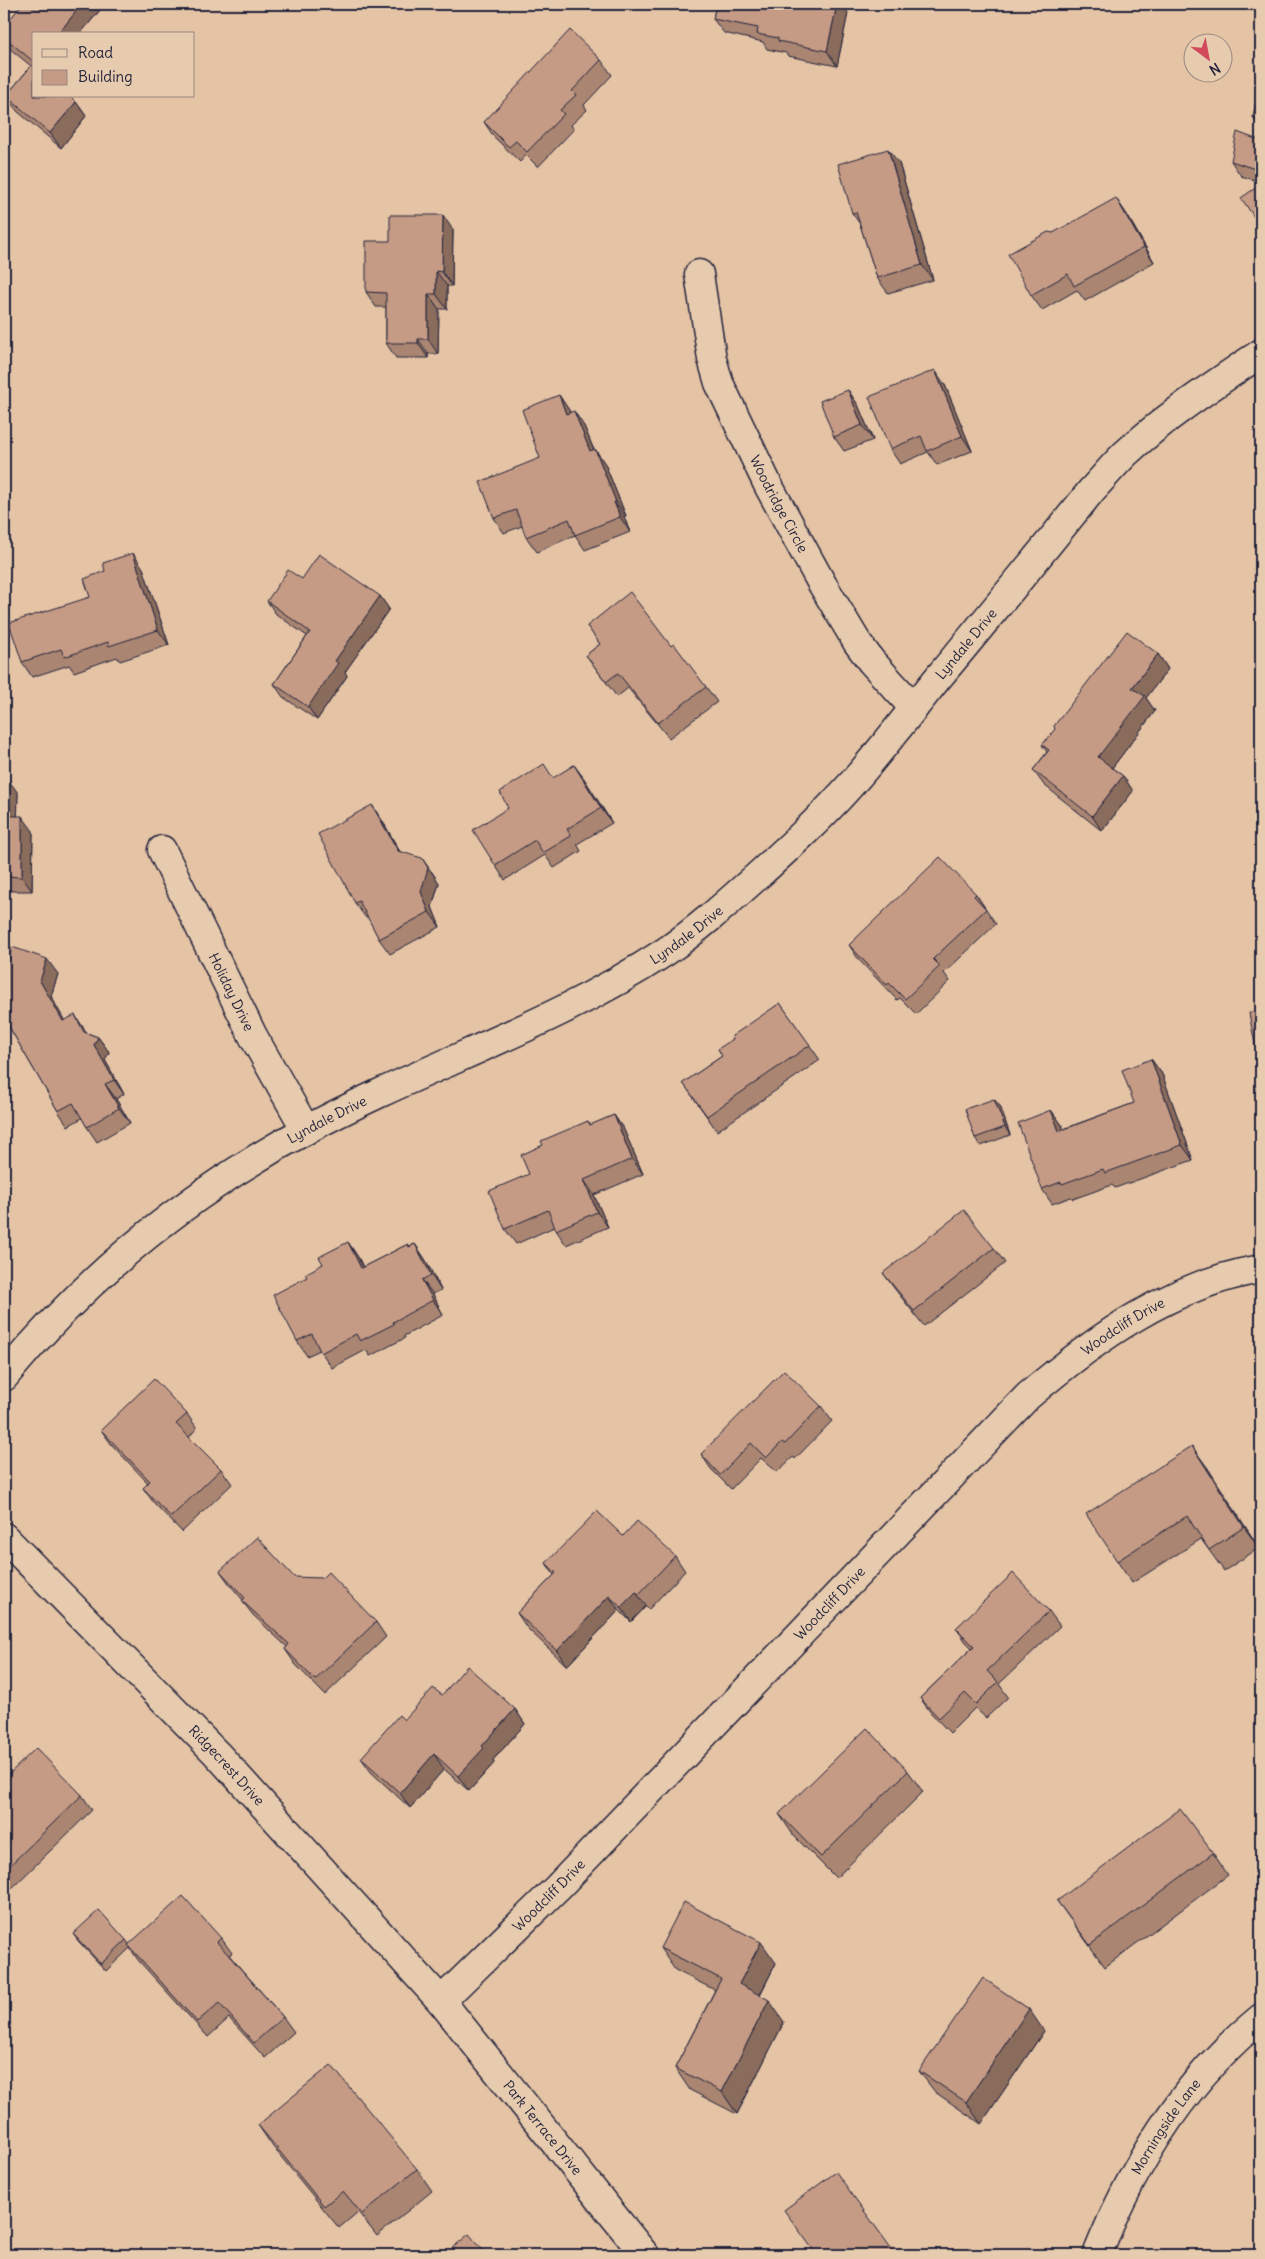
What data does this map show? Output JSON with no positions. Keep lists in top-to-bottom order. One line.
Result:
{"streets":{"street":["Woodridge Circle","Lyndale Drive","Holiday Drive","Woodcliff Drive","Ridgecrest Drive","Park Terrace Drive","Morningside Lane"]},"crossings":[["Woodridge Circle","Lyndale Drive"],["Lyndale Drive","Holiday Drive"],["Woodcliff Drive","Ridgecrest Drive"],["Woodcliff Drive","Park Terrace Drive"],["Ridgecrest Drive","Park Terrace Drive"]],"legend":["Road","Building"],"north":"bottom right"}
